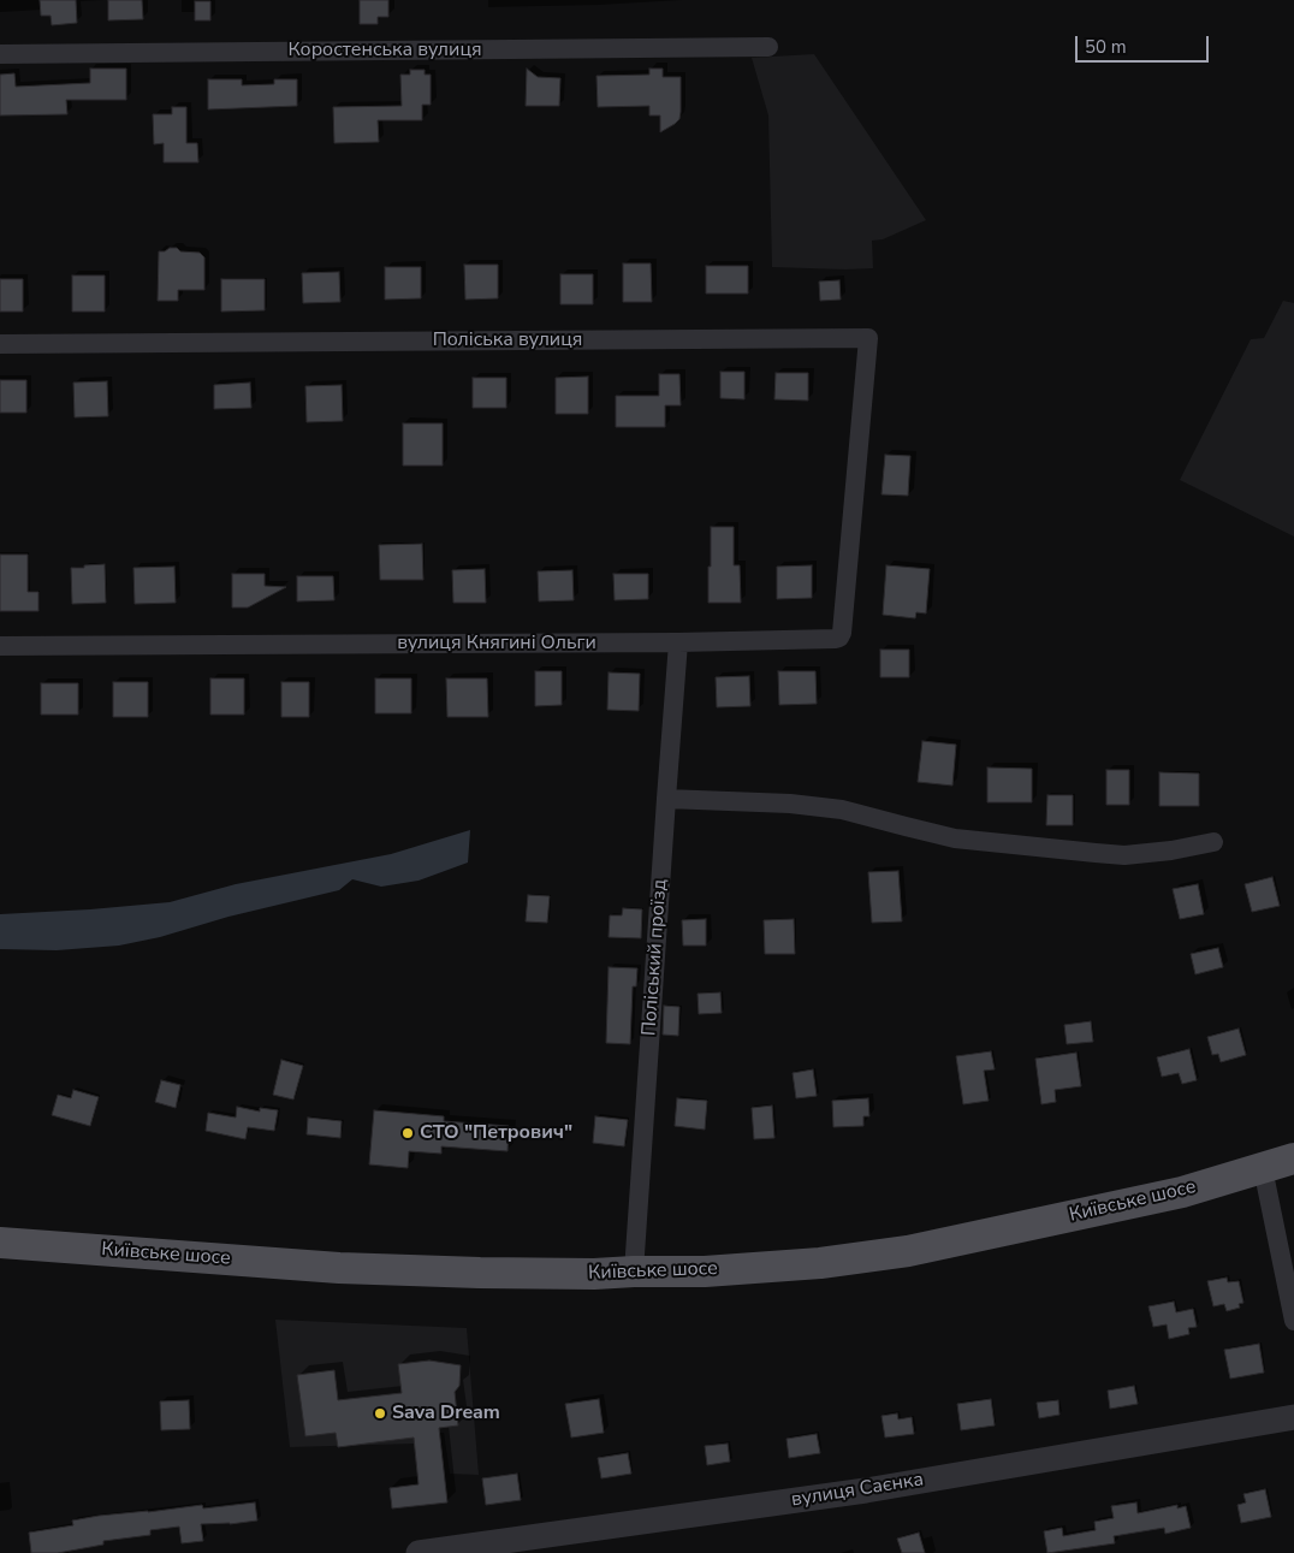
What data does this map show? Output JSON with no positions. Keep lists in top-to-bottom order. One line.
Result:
{"streets":{"main road":["Київське шосе"],"street":["Коростенська вулиця","Поліська вулиця","вулиця Княгині Ольги","Поліський проїзд","вулиця Саєнка"]},"crossings":[["Поліська вулиця","вулиця Княгині Ольги"],["вулиця Княгині Ольги","Поліський проїзд"],["Поліський проїзд","Київське шосе"]],"places":["СТО \"Петрович\"","Sava Dream"],"scale_bar":"50 m"}
